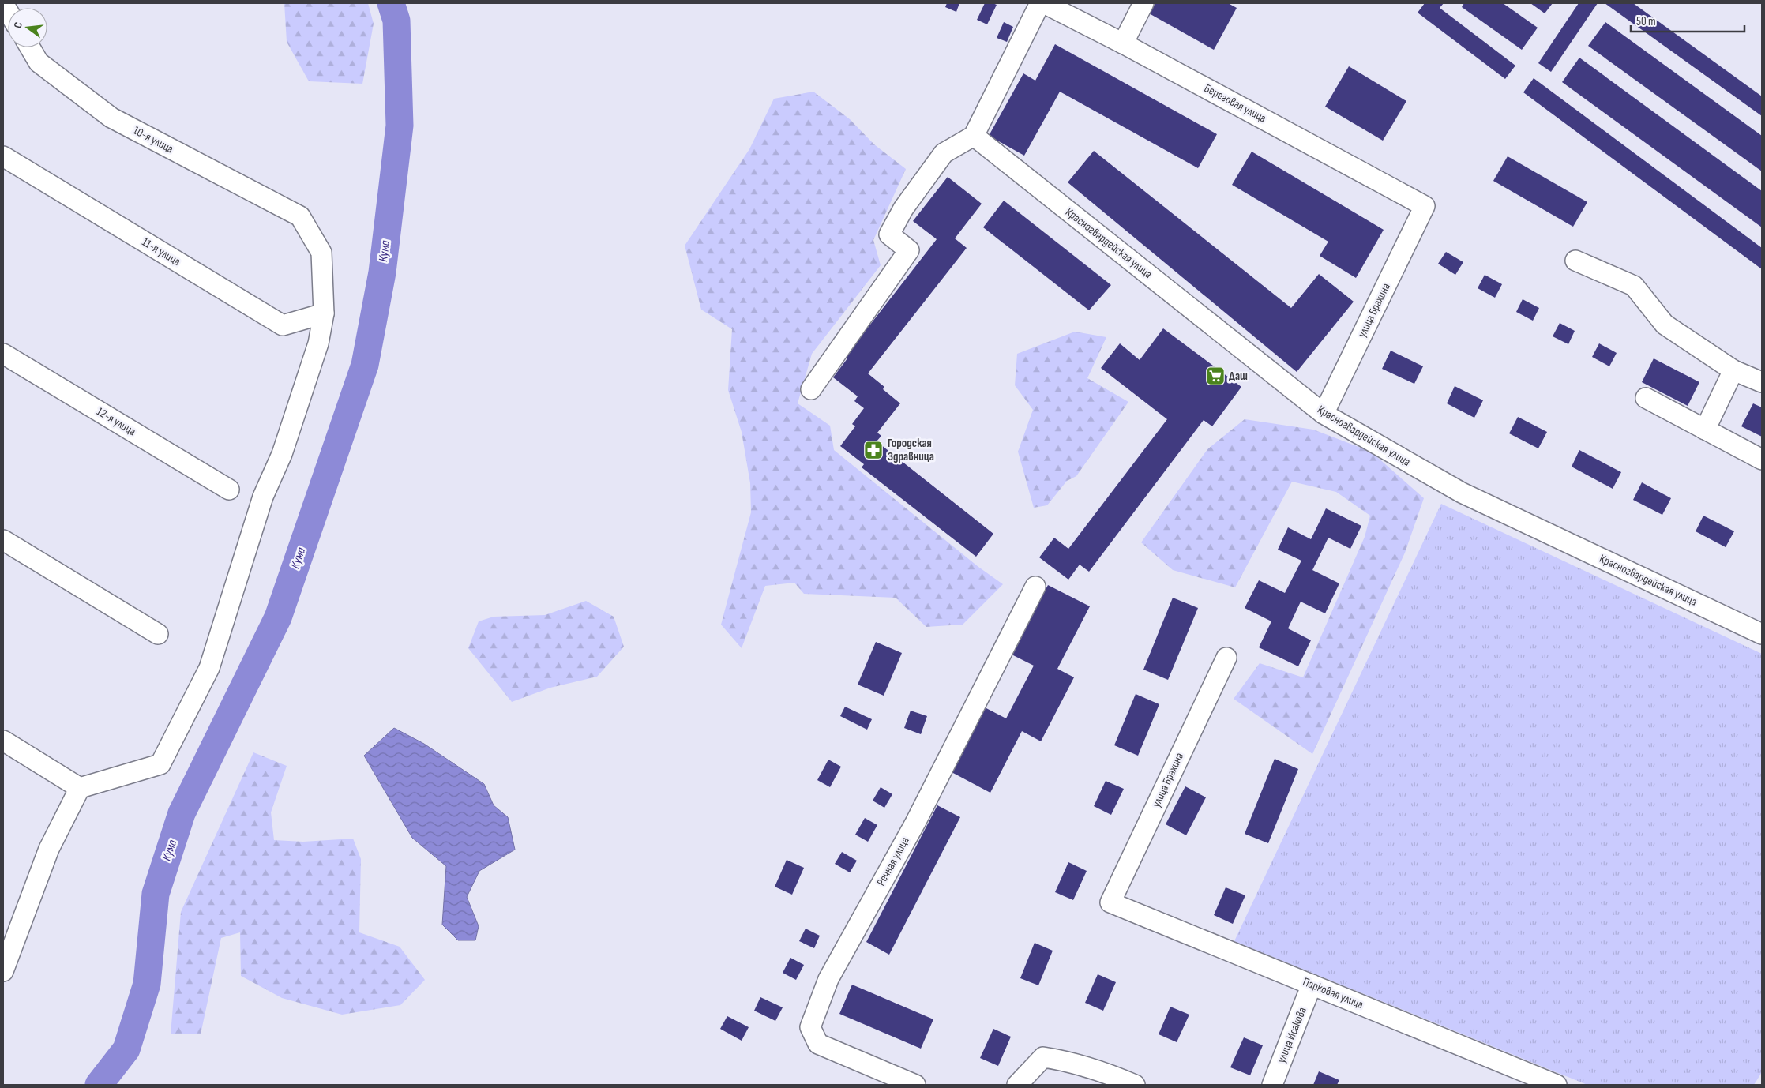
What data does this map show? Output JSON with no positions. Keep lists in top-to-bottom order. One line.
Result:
{"streets":{"street":["Береговая улица","10-я улица","Красногвардейская улица","11-я улица","улица Брахина","12-я улица","Речная улица","Парковая улица","улица Исакова"]},"crossings":[["Береговая улица","улица Брахина"],["10-я улица","11-я улица"],["Красногвардейская улица","улица Брахина"],["улица Брахина","Парковая улица"],["Парковая улица","улица Исакова"]],"water":["Кума"],"places":{"supermarket":["Даш"],"pharmacy":["Городская Здравница"]},"scale_bar":"50 m","north":"left"}
